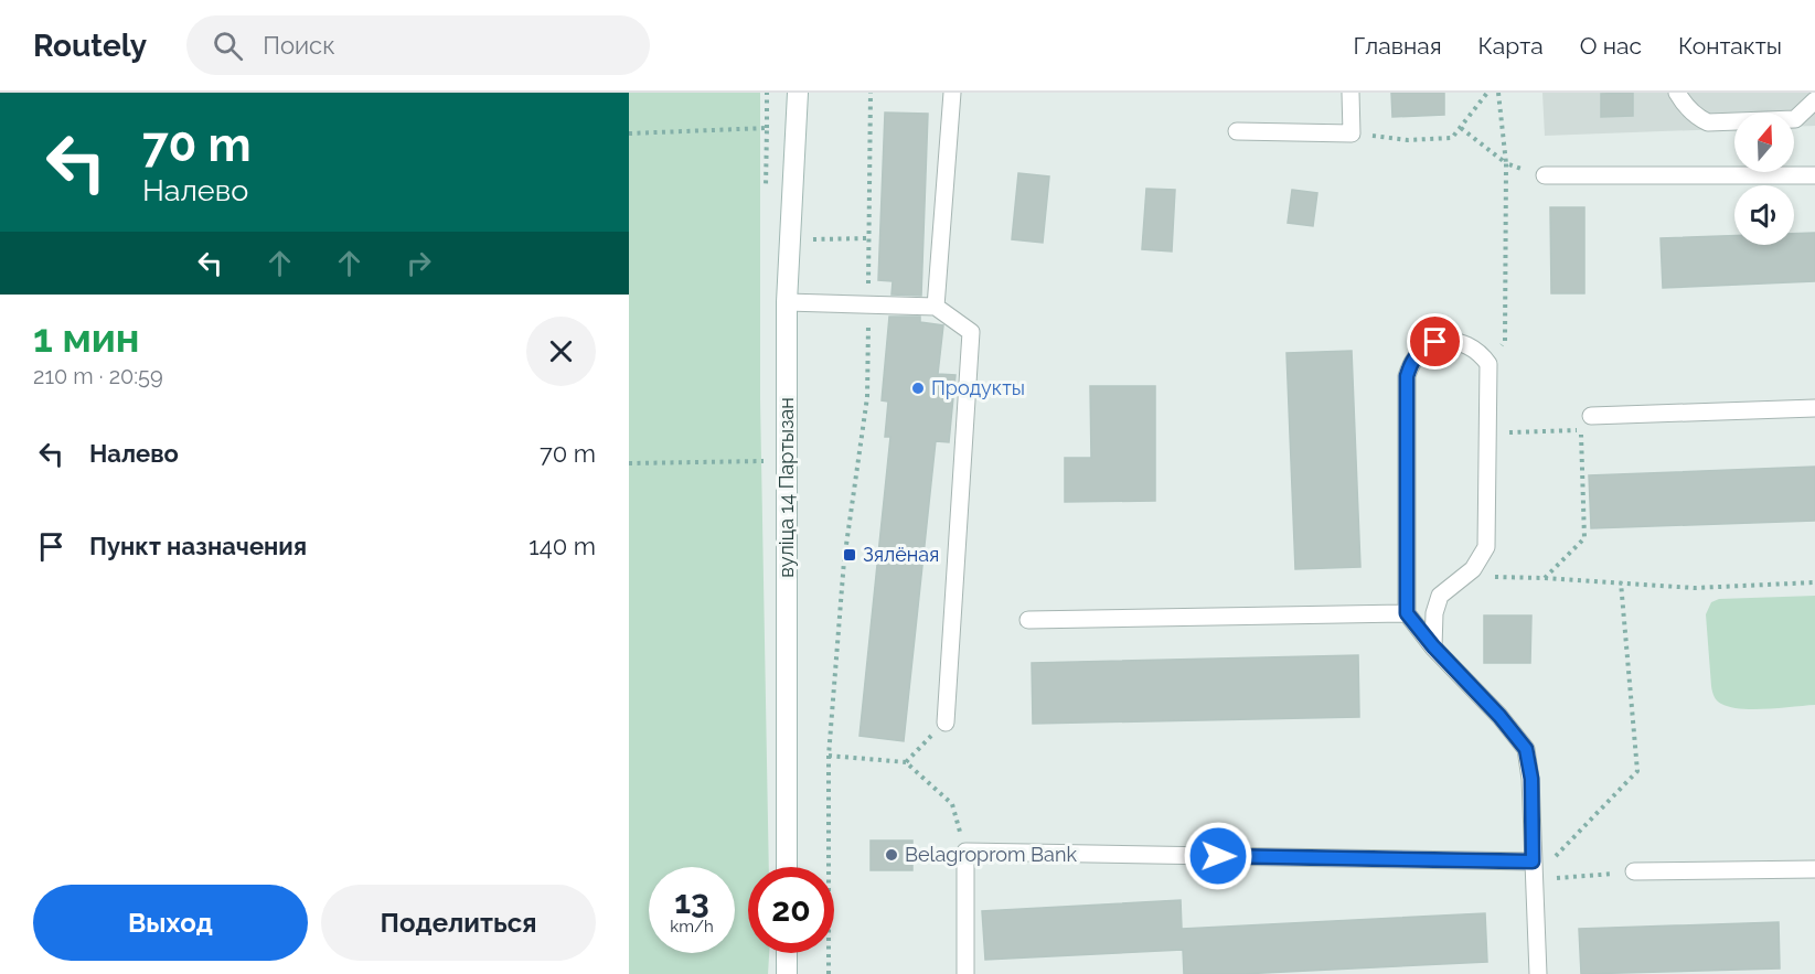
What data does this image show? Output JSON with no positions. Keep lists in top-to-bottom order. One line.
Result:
{"streets":{"main road":["вуліца 14 Партызан"]},"places":{"other":["Продукты","Belagroprom Bank"],"transit":["Зялёная"]},"north":"top","page":{"header":"Routely","search":"Поиск","nav":["Главная","Карта","О нас","Контакты"],"turn":["70 m","Налево"],"heading":["1 мин","210 m · 20:59"],"list":[{"name":"Налево","value":"70 m"},{"name":"Пункт назначения","value":"140 m"}],"speed":"13 km/h","limit":"20","buttons":["Выход","Поделиться"]}}
